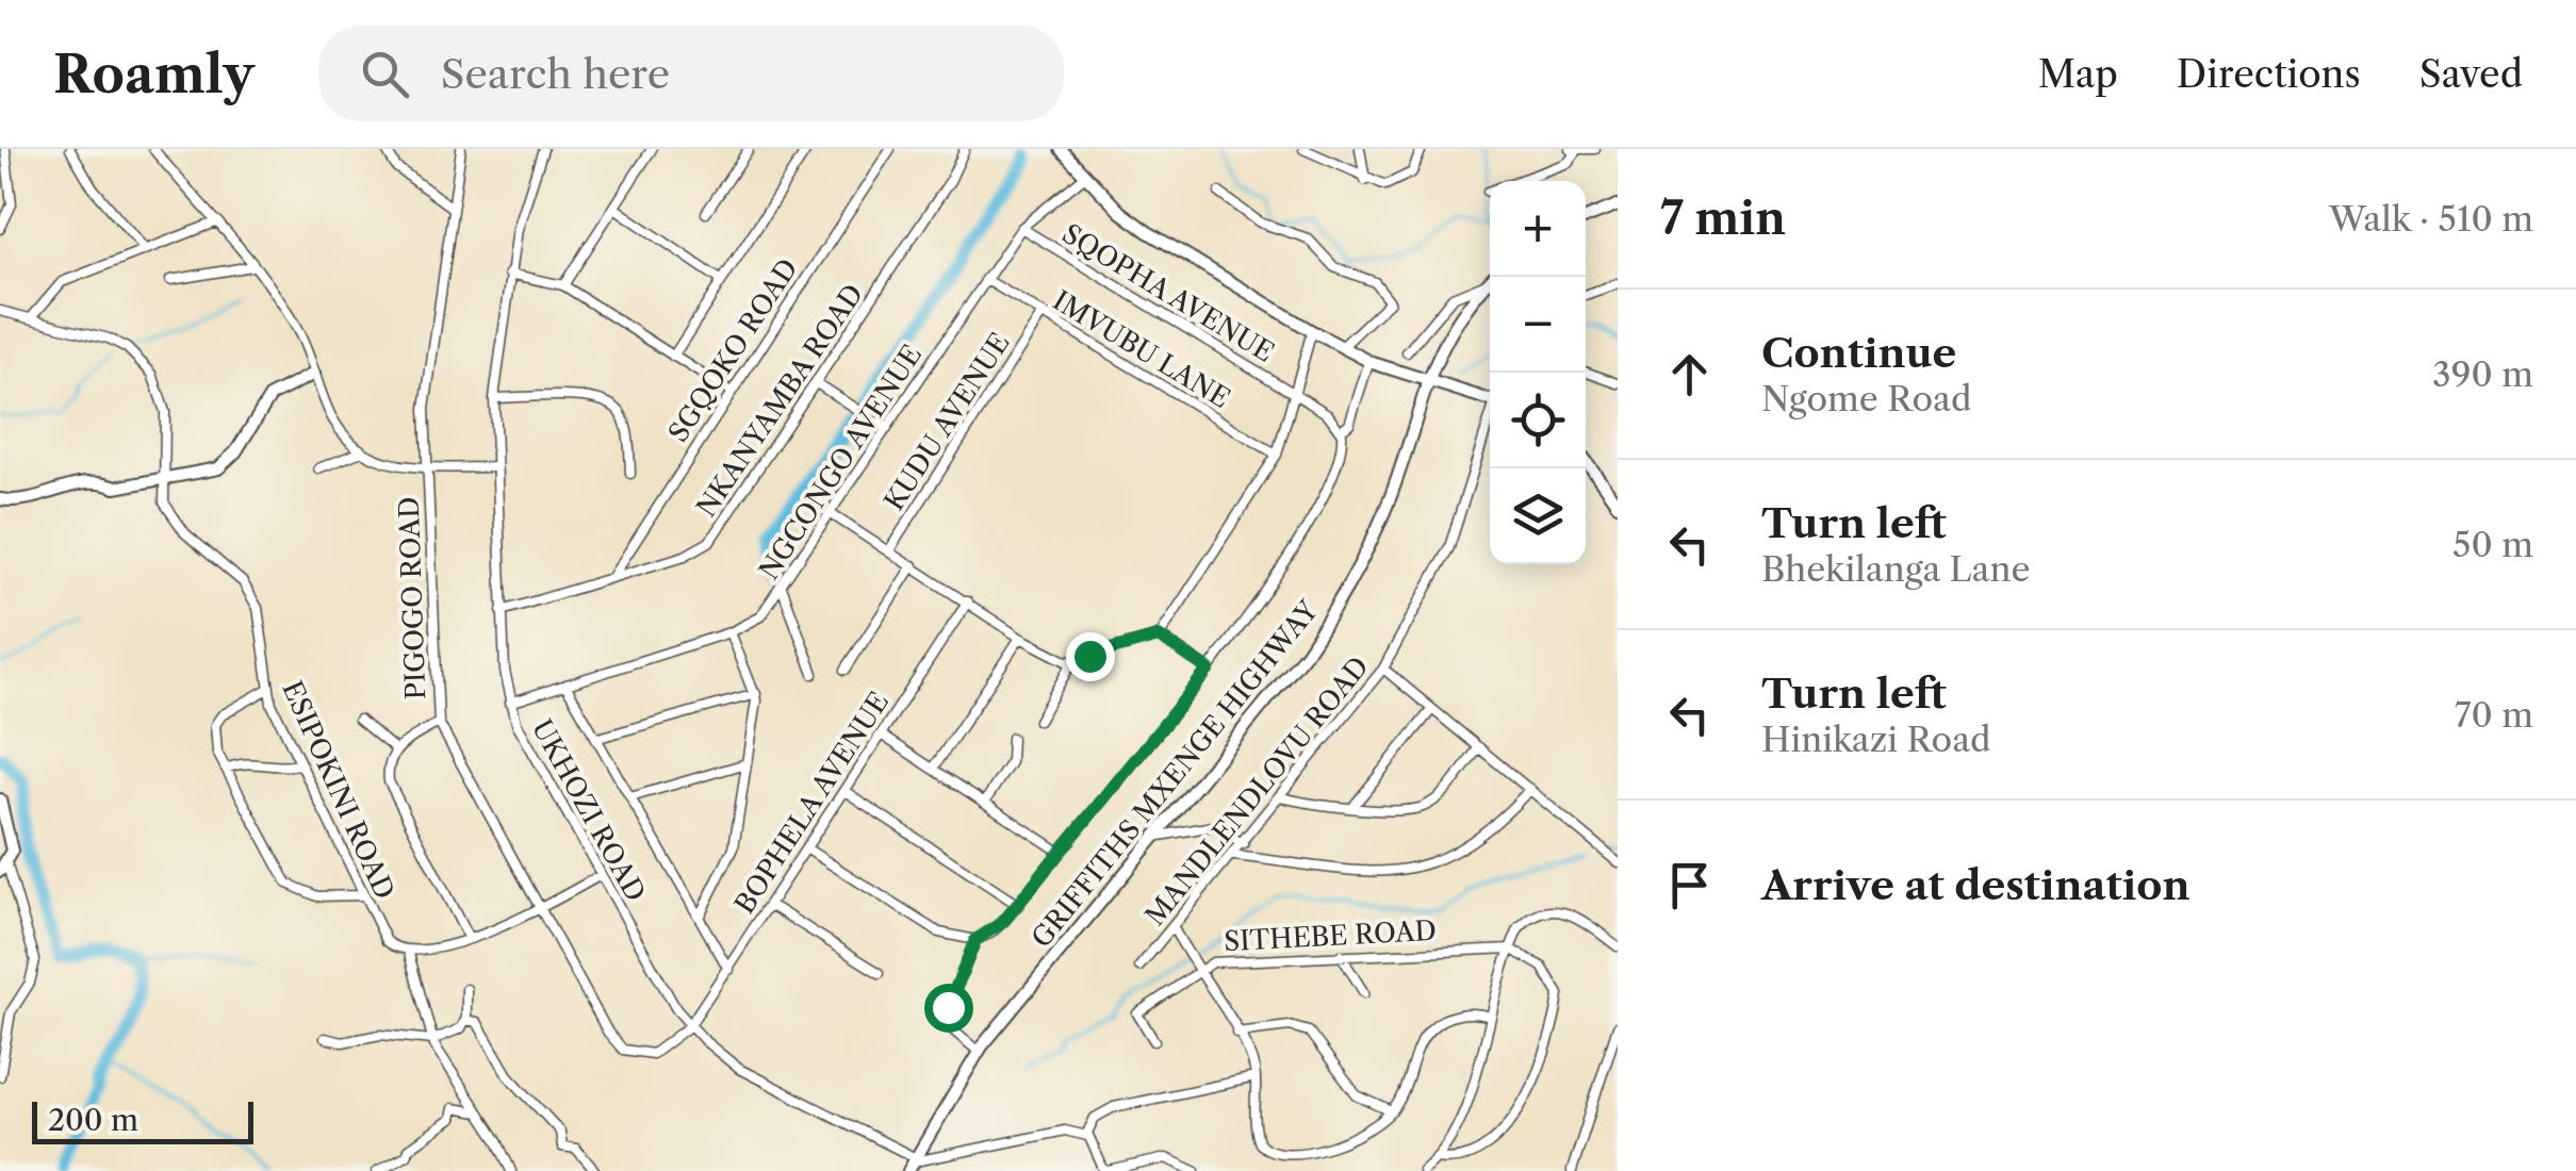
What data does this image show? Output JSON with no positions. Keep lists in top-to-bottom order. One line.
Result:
{"streets":{"street":["SQOPHA AVENUE","IMVUBU LANE","SGQOKO ROAD","NKANYAMBA ROAD","KUDU AVENUE","NGCONGO AVENUE","PIGOGO ROAD","GRIFFITHS MXENGE HIGHWAY","ESIPOKINI ROAD","MANDLENDLOVU ROAD","BOPHELA AVENUE","UKHOZI ROAD","SITHEBE ROAD"]},"crossings":[["SQOPHA AVENUE","NGCONGO AVENUE"],["IMVUBU LANE","KUDU AVENUE"],["IMVUBU LANE","NGCONGO AVENUE"],["SGQOKO ROAD","NKANYAMBA ROAD"],["NKANYAMBA ROAD","UKHOZI ROAD"],["NGCONGO AVENUE","UKHOZI ROAD"],["PIGOGO ROAD","BOPHELA AVENUE"],["PIGOGO ROAD","UKHOZI ROAD"],["GRIFFITHS MXENGE HIGHWAY","UKHOZI ROAD"],["BOPHELA AVENUE","UKHOZI ROAD"]],"scale_bar":"200 m","page":{"header":"Roamly","search":"Search here","nav":["Map","Directions","Saved"],"heading":["7 min","Walk · 510 m"],"map_buttons":["+","−"],"list":[["Continue","Ngome Road","390 m"],["Turn left","Bhekilanga Lane","50 m"],["Turn left","Hinikazi Road","70 m"],"Arrive at destination"],"scale":"200 m"}}
